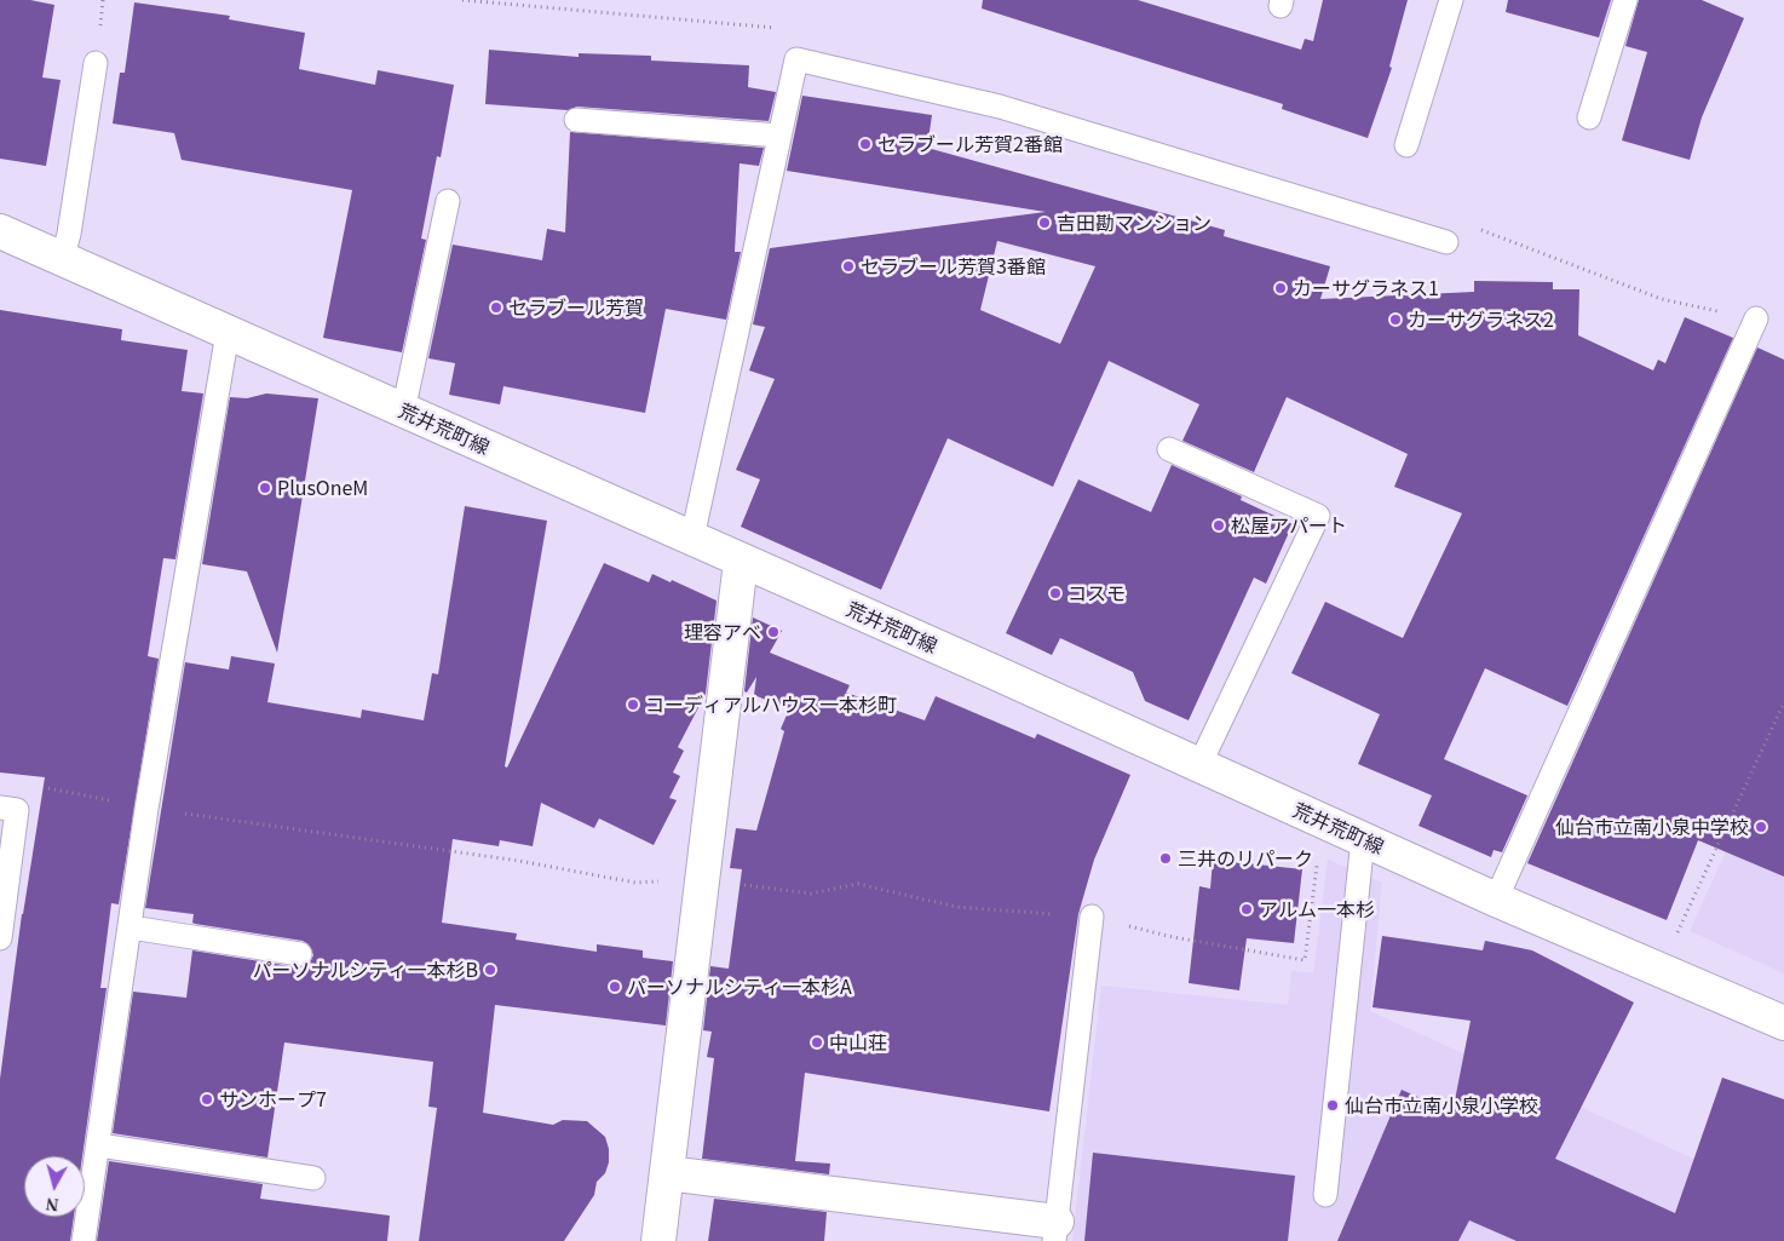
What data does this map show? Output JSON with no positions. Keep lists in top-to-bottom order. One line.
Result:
{"streets":{"main road":["荒井荒町線"]},"places":["セラブール芳賀2番館","吉田勘マンション","セラブール芳賀3番館","カーサグラネス1","セラブール芳賀","カーサグラネス2","PlusOneM","松屋アパート","コスモ","理容アベ","コーディアルハウス一本杉町","仙台市立南小泉中学校","三井のリパーク","アルム一本杉","パーソナルシティ一本杉B","パーソナルシティ一本杉A","中山荘","サンホープ7","仙台市立南小泉小学校"],"north":"bottom"}
